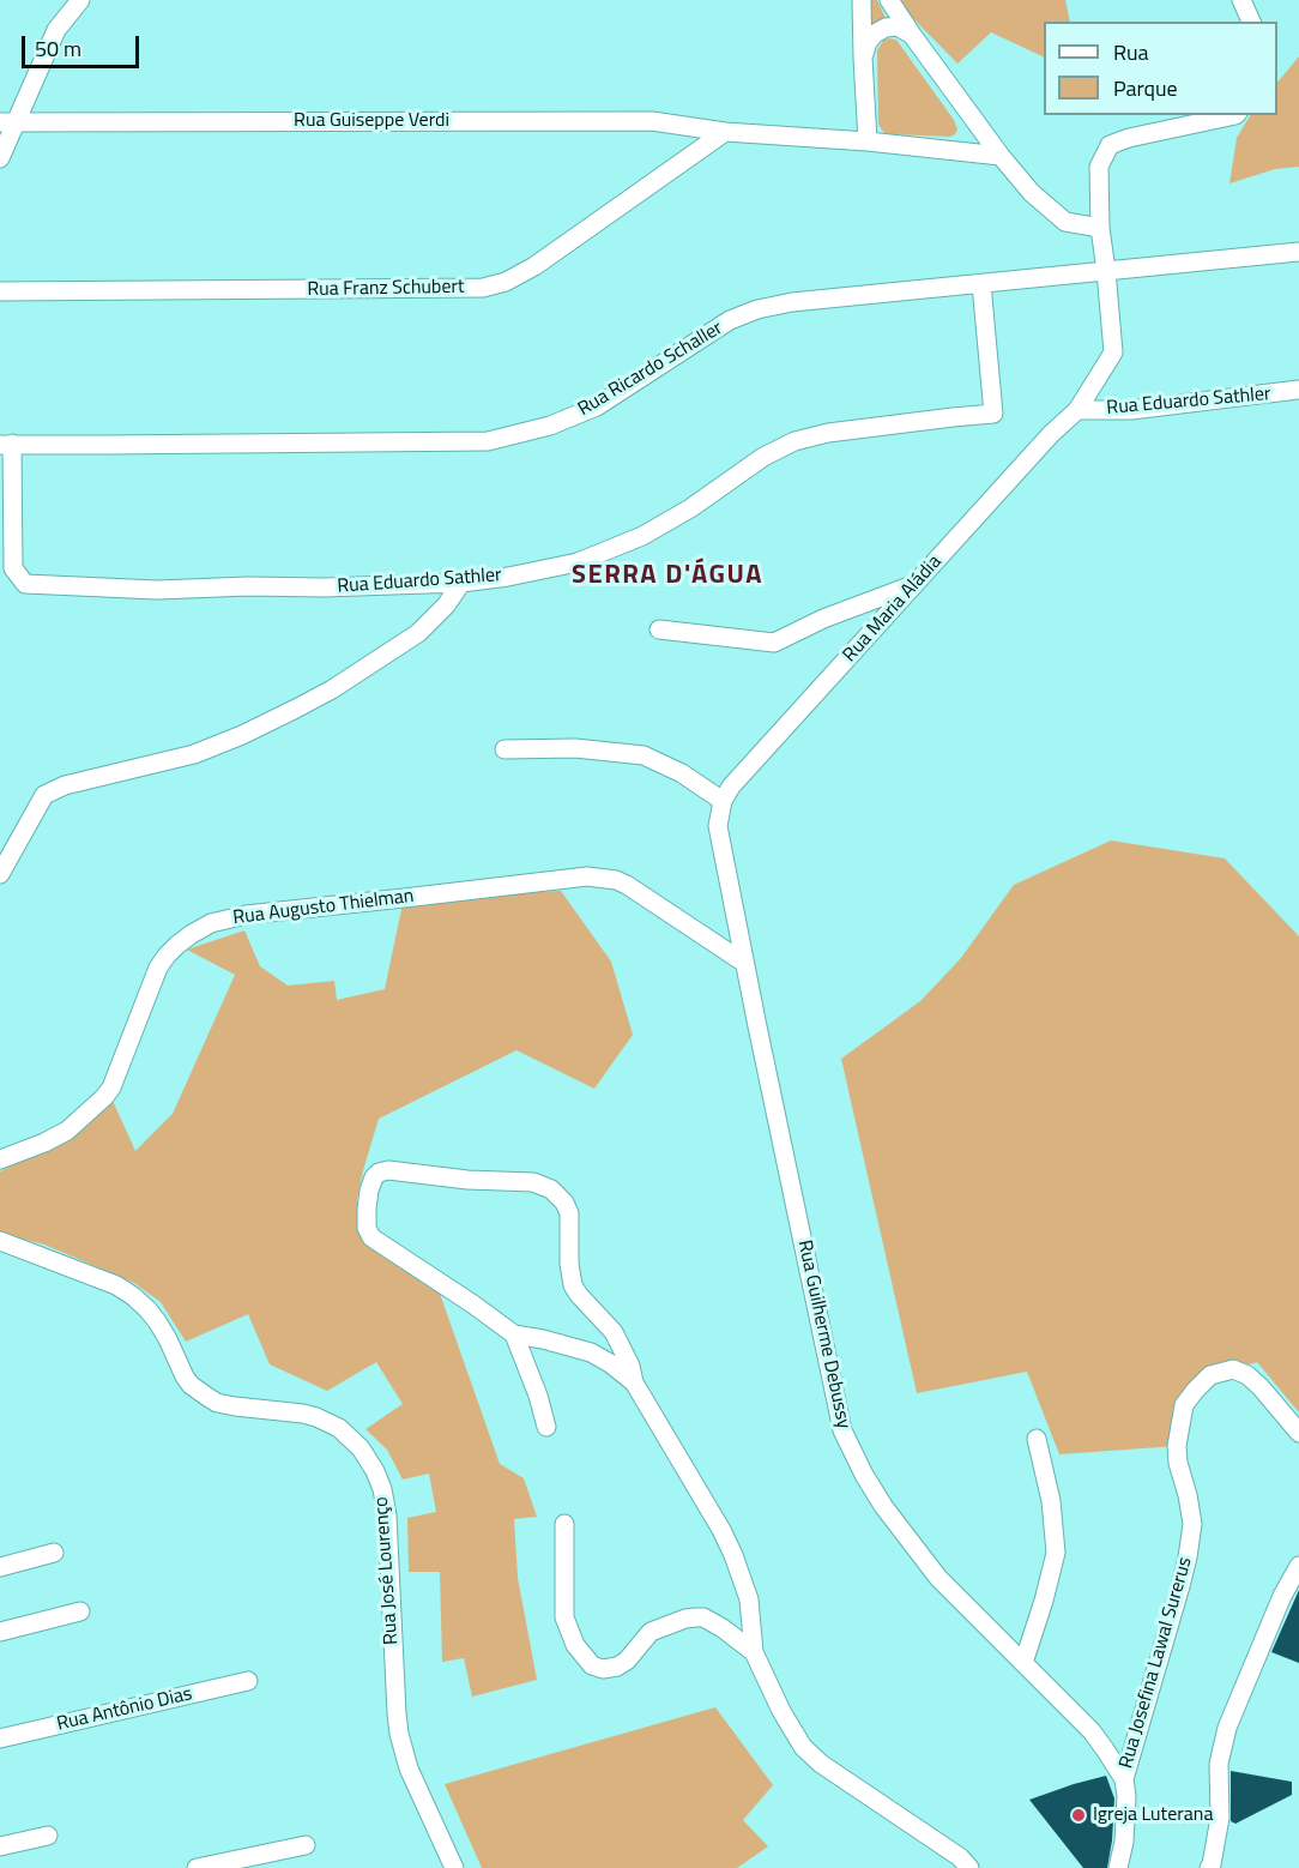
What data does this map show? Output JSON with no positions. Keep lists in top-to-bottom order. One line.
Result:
{"streets":{"street":["Rua Guiseppe Verdi","Rua Franz Schubert","Rua Ricardo Schaller","Rua Eduardo Sathler","Rua Maria Aládia","Rua Augusto Thielman","Rua Guilherme Debussy","Rua José Lourenço","Rua Josefina Lawal Surerus","Rua Antônio Dias"]},"crossings":[["Rua Guiseppe Verdi","Rua Franz Schubert"],["Rua Ricardo Schaller","Rua Eduardo Sathler"],["Rua Ricardo Schaller","Rua Maria Aládia"],["Rua Eduardo Sathler","Rua Maria Aládia"],["Rua Augusto Thielman","Rua Guilherme Debussy"],["Rua Guilherme Debussy","Rua Josefina Lawal Surerus"]],"districts":["SERRA D'ÁGUA"],"places":["Igreja Luterana"],"legend":["Rua","Parque"],"scale_bar":"50 m"}
